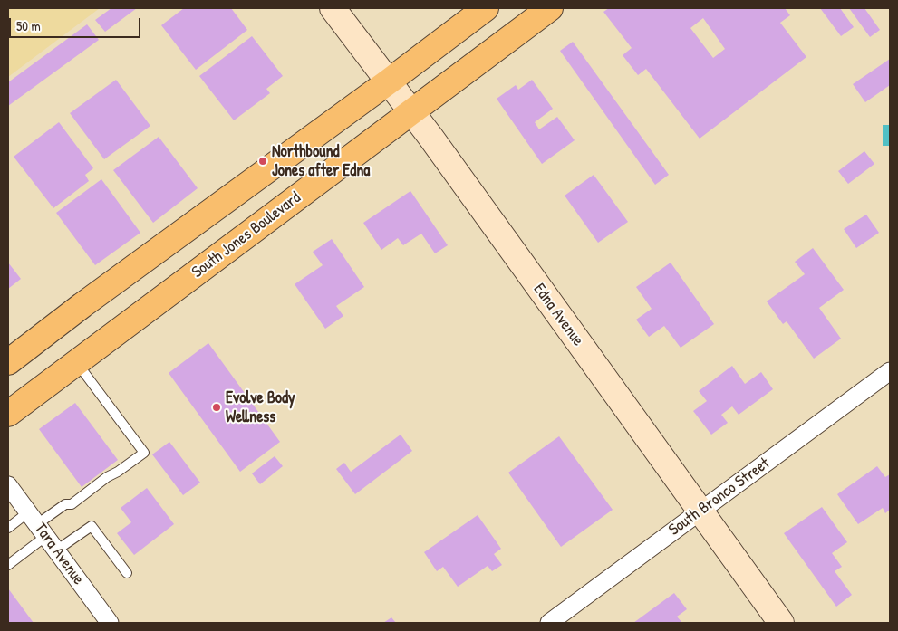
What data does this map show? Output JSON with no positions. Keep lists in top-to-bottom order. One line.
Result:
{"streets":{"main road":["South Jones Boulevard"],"street":["Edna Avenue","South Bronco Street","Tara Avenue"]},"crossings":[["South Jones Boulevard","Edna Avenue"],["Edna Avenue","South Bronco Street"]],"places":["Northbound Jones after Edna","Evolve Body Wellness"],"scale_bar":"50 m"}
